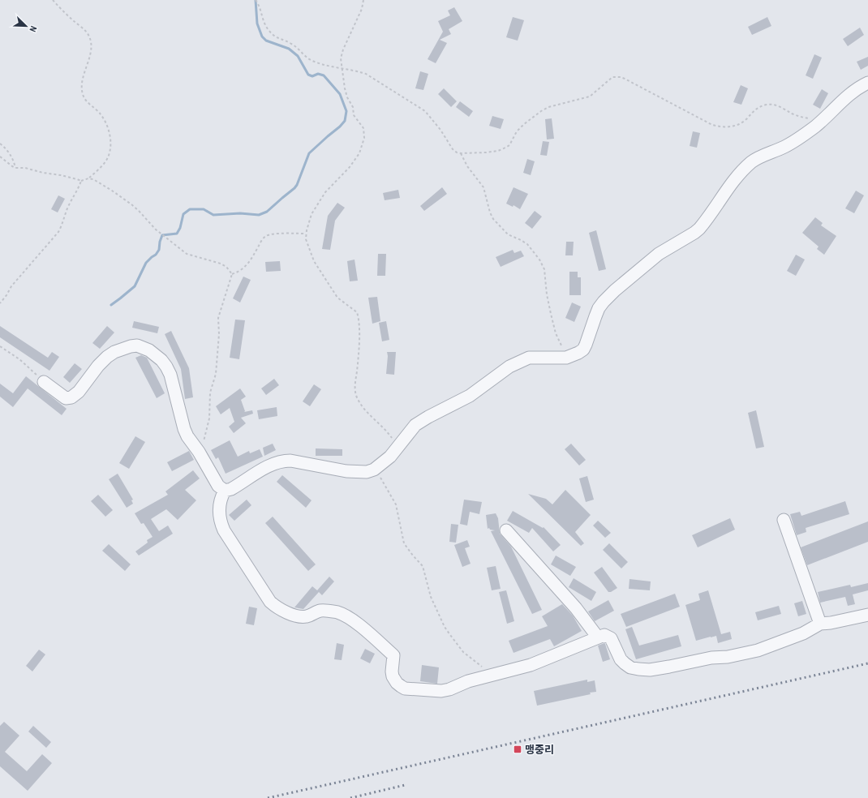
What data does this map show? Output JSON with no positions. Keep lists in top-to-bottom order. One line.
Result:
{"places":{"transit":["맹중리"]},"north":"bottom right"}
